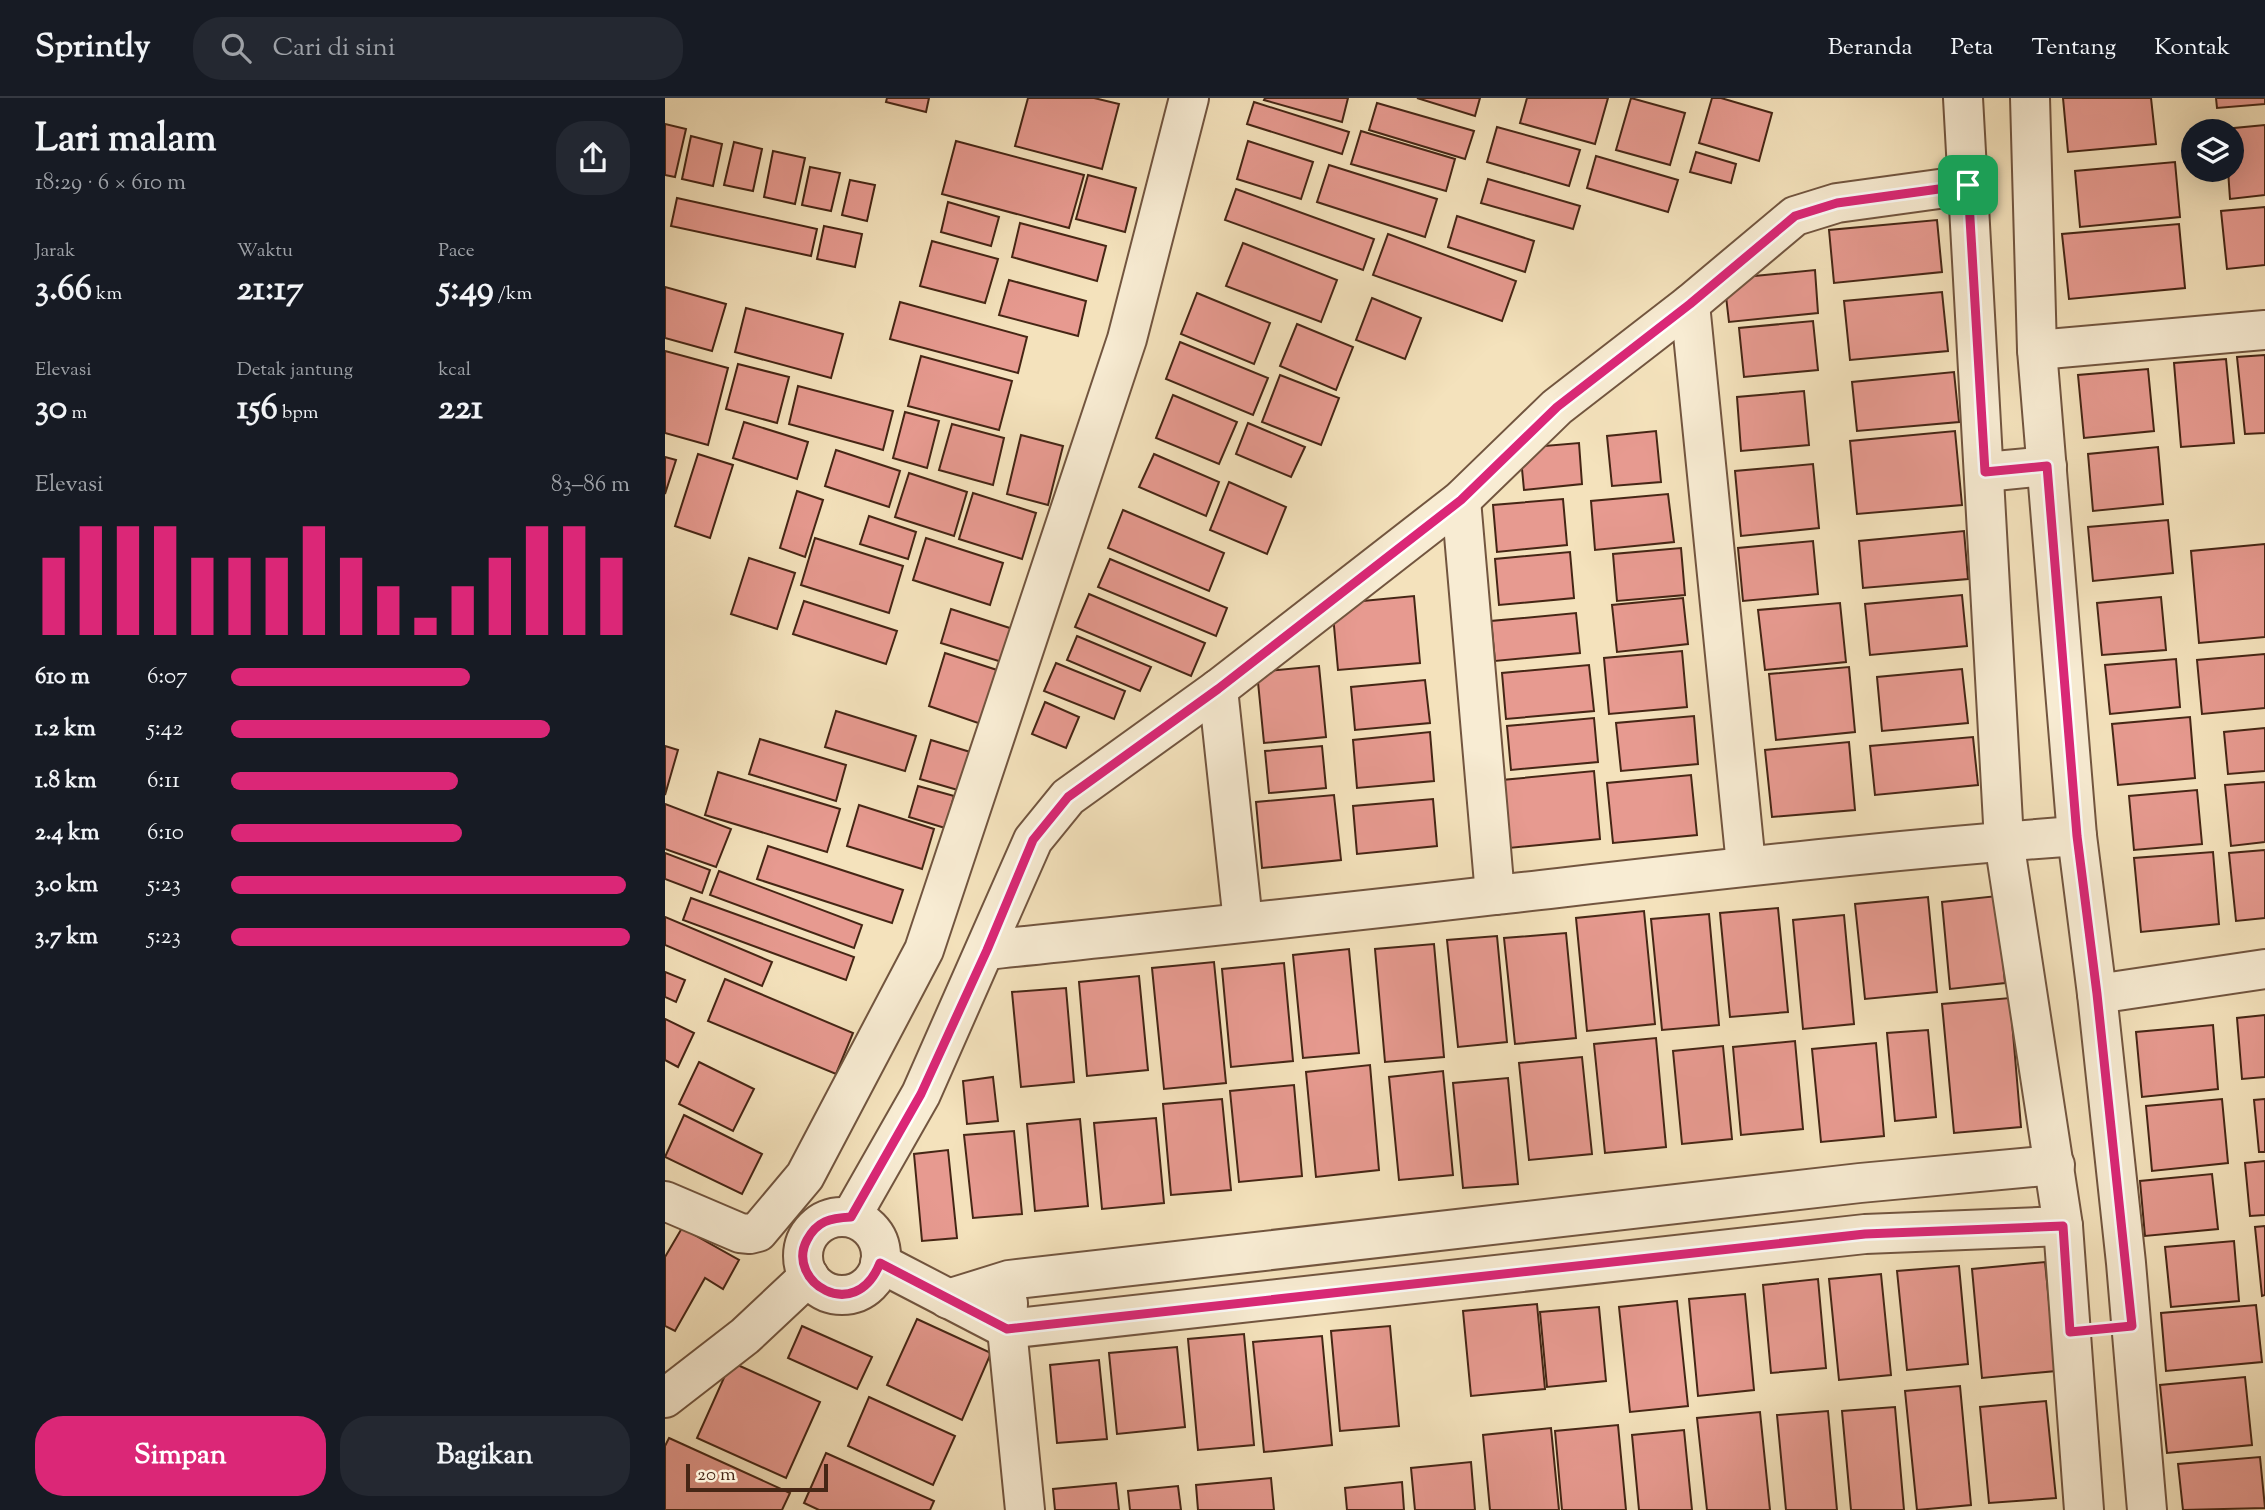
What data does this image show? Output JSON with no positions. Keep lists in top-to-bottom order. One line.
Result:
{"scale_bar":"20 m","page":{"header":"Sprintly","search":"Cari di sini","nav":["Beranda","Peta","Tentang","Kontak"],"heading":["Lari malam","18:29 · 6 × 610 m"],"stats":[["Jarak","3.66 km"],["Waktu","21:17"],["Pace","5:49 /km"],["Elevasi","30 m"],["Detak jantung","156 bpm"],["kcal","221"]],"chart":["Elevasi","83–86 m"],"list":[{"name":"610 m","note":"6:07"},{"name":"1.2 km","note":"5:42"},{"name":"1.8 km","note":"6:11"},{"name":"2.4 km","note":"6:10"},{"name":"3.0 km","note":"5:23"},{"name":"3.7 km","note":"5:23"}],"buttons":["Simpan","Bagikan"],"scale":"20 m"}}
